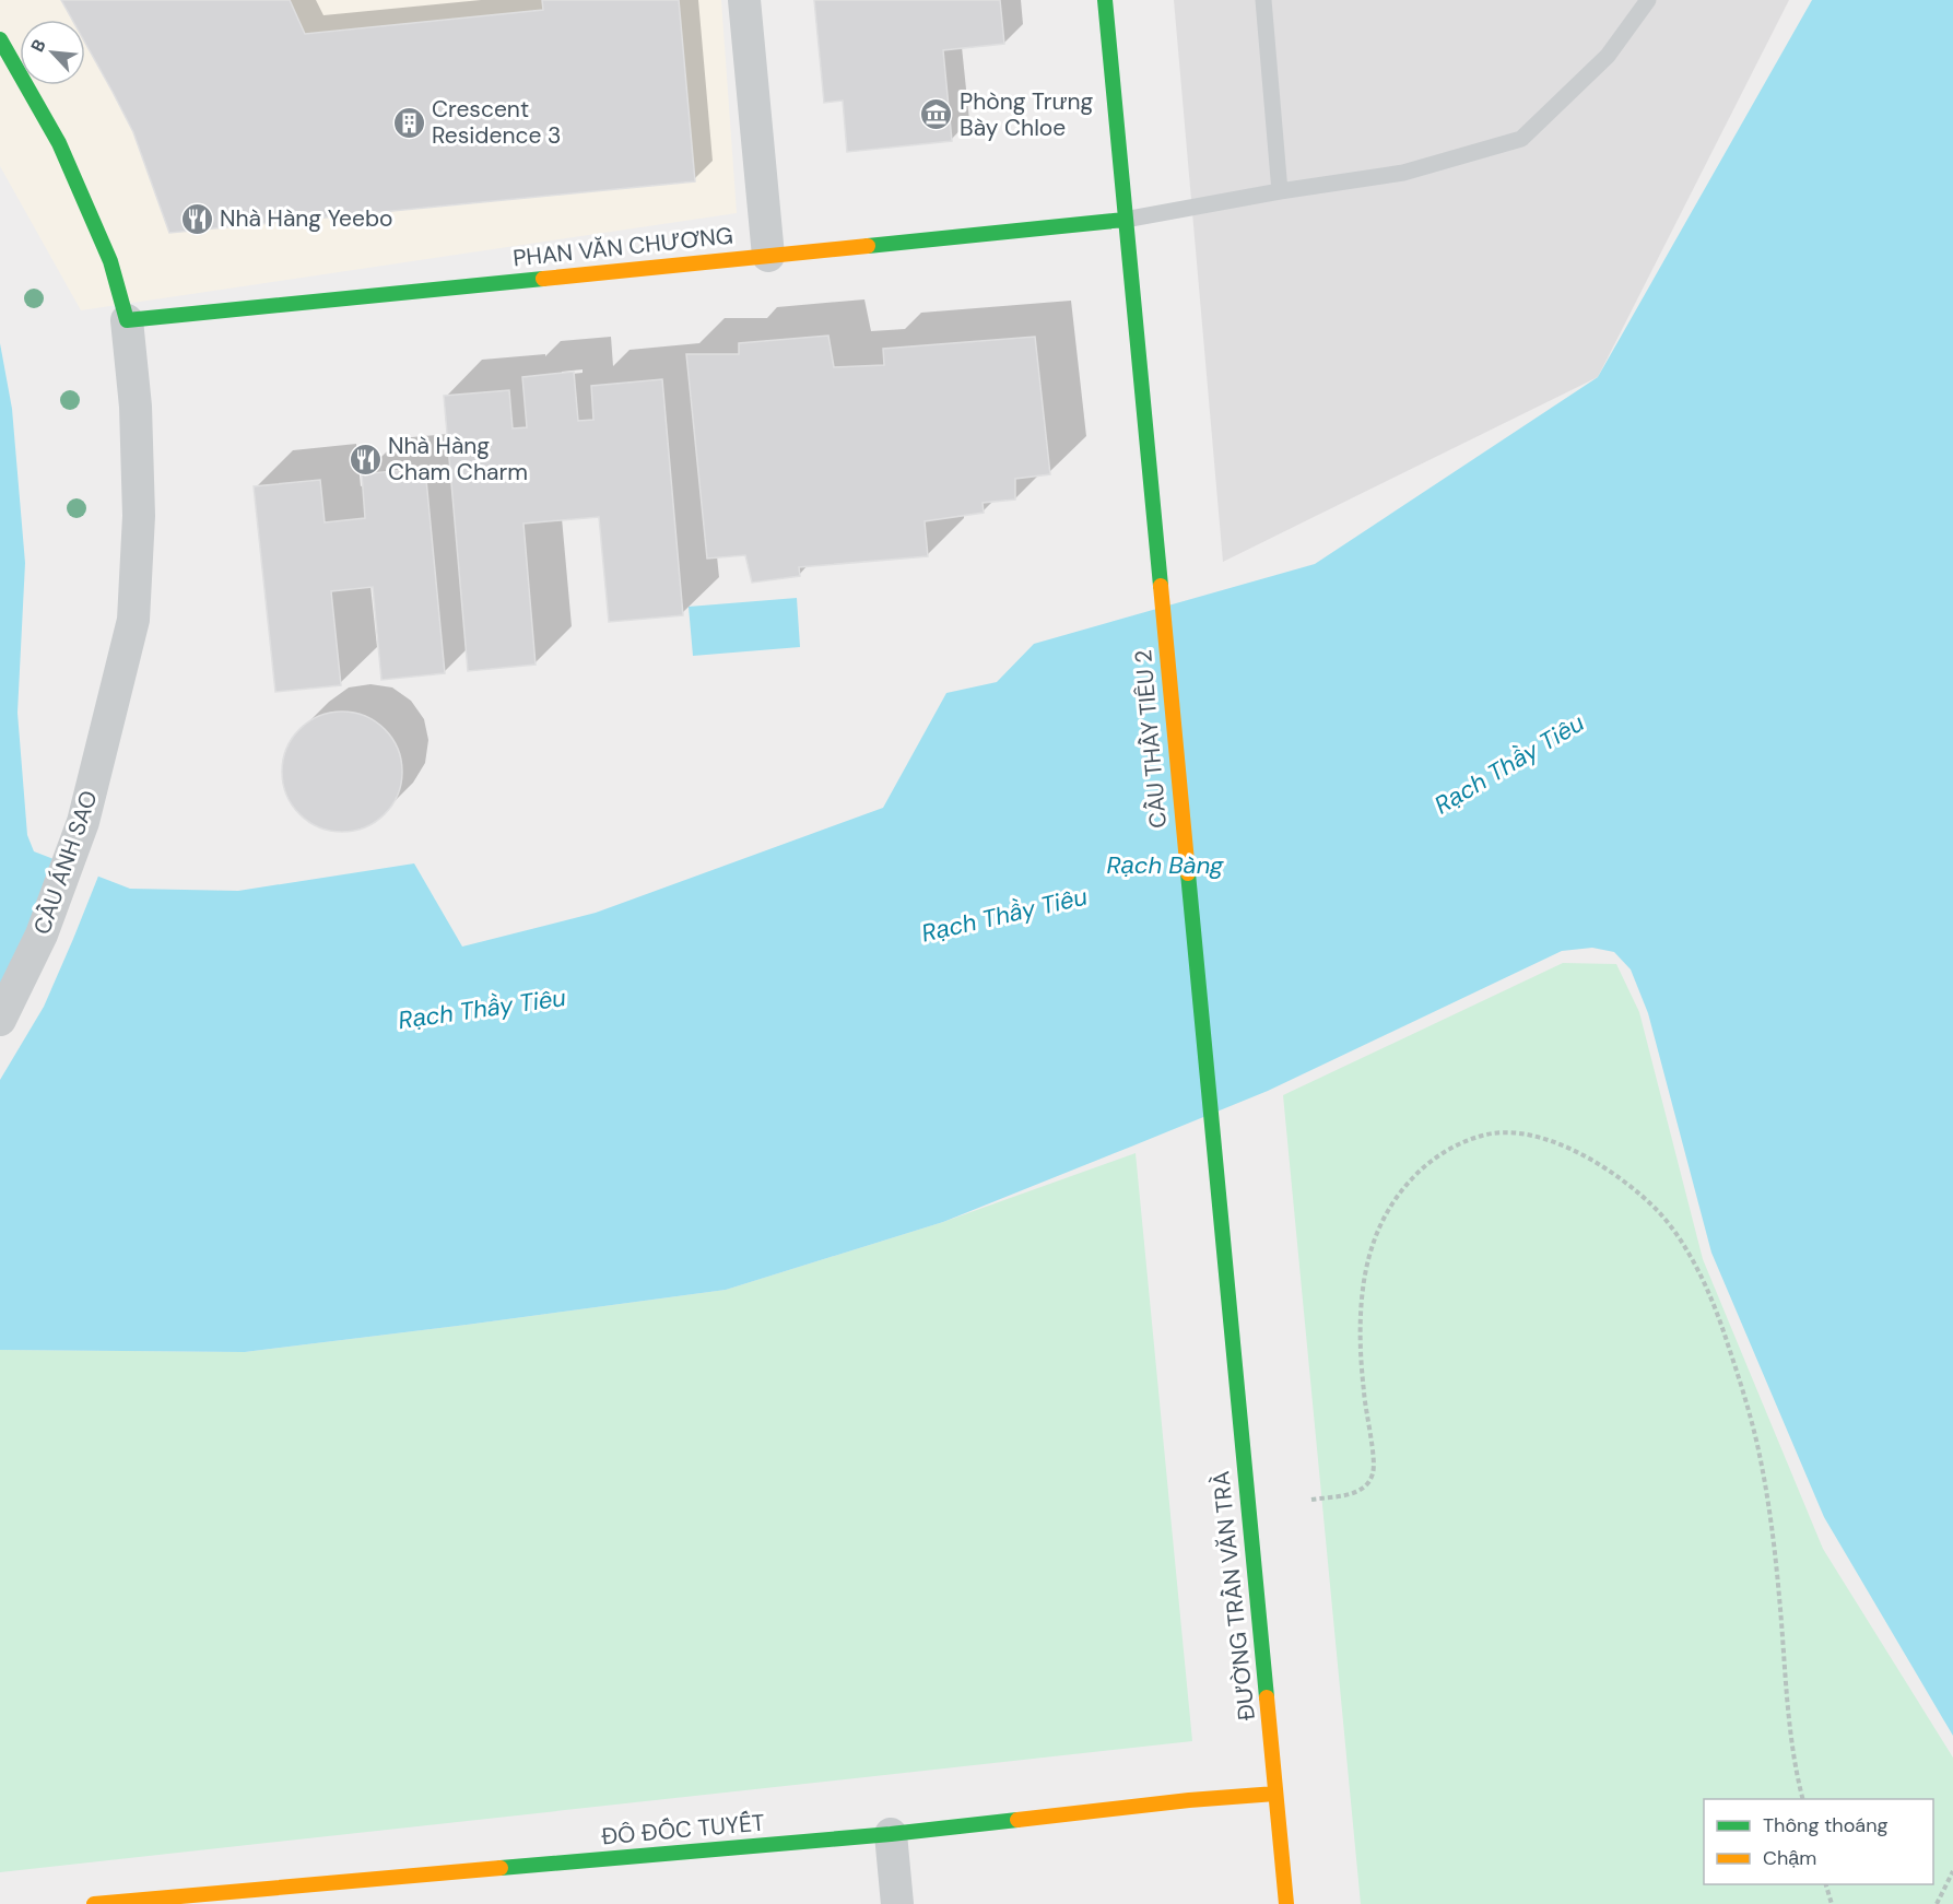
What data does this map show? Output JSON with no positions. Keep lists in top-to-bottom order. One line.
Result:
{"streets":{"street":["PHAN VĂN CHƯƠNG","CẦU THẦY TIÊU 2","CẦU ÁNH SAO","ĐƯỜNG TRẦN VĂN TRÀ","ĐÔ ĐỐC TUYẾT"]},"crossings":[["PHAN VĂN CHƯƠNG","CẦU THẦY TIÊU 2"],["PHAN VĂN CHƯƠNG","CẦU ÁNH SAO"],["CẦU THẦY TIÊU 2","ĐƯỜNG TRẦN VĂN TRÀ"],["ĐƯỜNG TRẦN VĂN TRÀ","ĐÔ ĐỐC TUYẾT"]],"water":["Rạch Thầy Tiêu","Rạch Bàng"],"places":{"museum":["Phòng Trưng Bày Chloe"],"building":["Crescent Residence 3"],"restaurant":["Nhà Hàng Yeebo","Nhà Hàng Cham Charm"]},"legend":["Thông thoáng","Chậm"],"north":"top left"}
